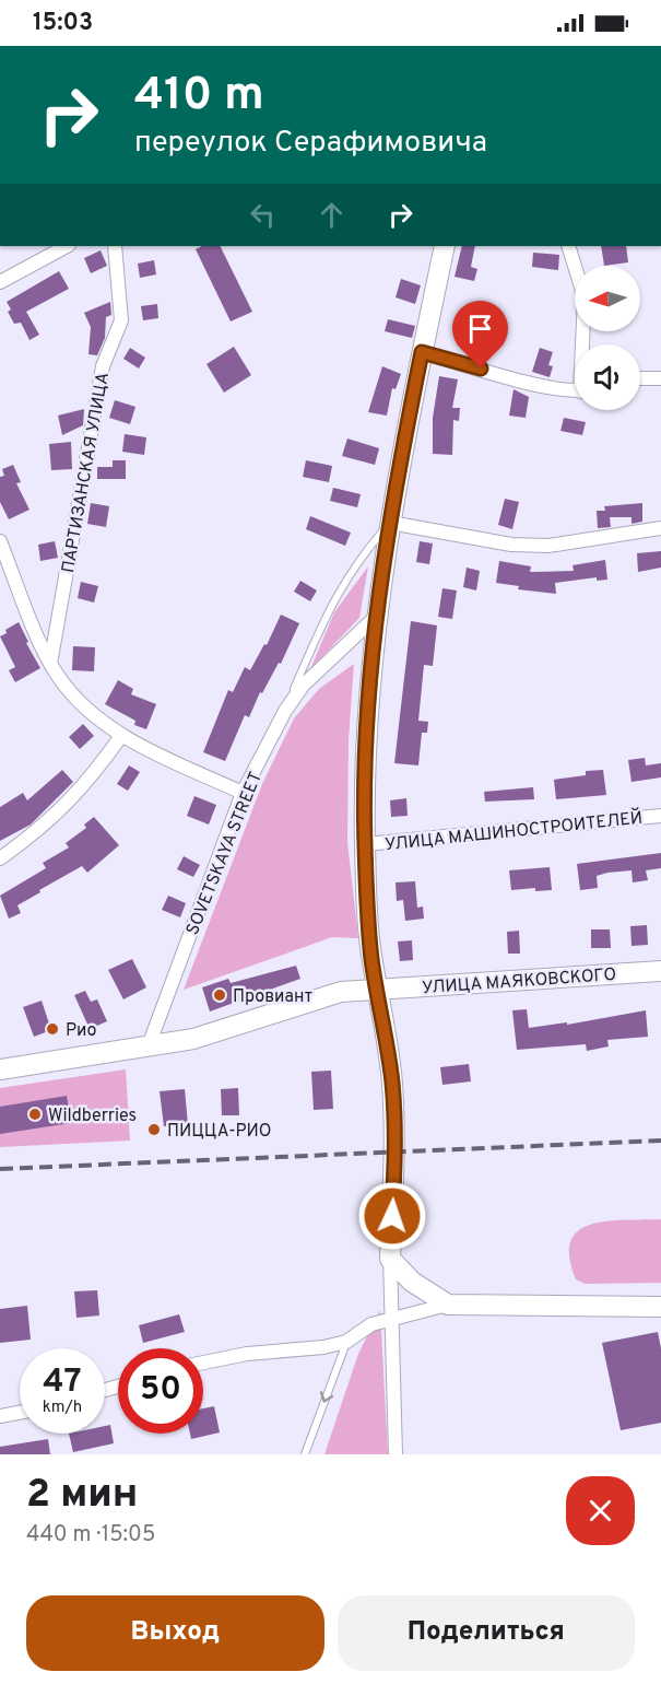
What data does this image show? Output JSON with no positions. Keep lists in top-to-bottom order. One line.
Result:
{"streets":{"main road":["УЛИЦА МАЯКОВСКОГО"],"street":["ПАРТИЗАНСКАЯ УЛИЦА","УЛИЦА МАШИНОСТРОИТЕЛЕЙ","SOVETSKAYA STREET"]},"crossings":[["SOVETSKAYA STREET","УЛИЦА МАЯКОВСКОГО"]],"places":["Провиант","Рио","Wildberries","ПИЦЦА-РИО"],"north":"left","page":{"status":"15:03","turn":["410 m","переулок Серафимовича"],"speed":"47 km/h","limit":"50","heading":["2 мин","440 m · 15:05"],"buttons":["Выход","Поделиться"]}}
